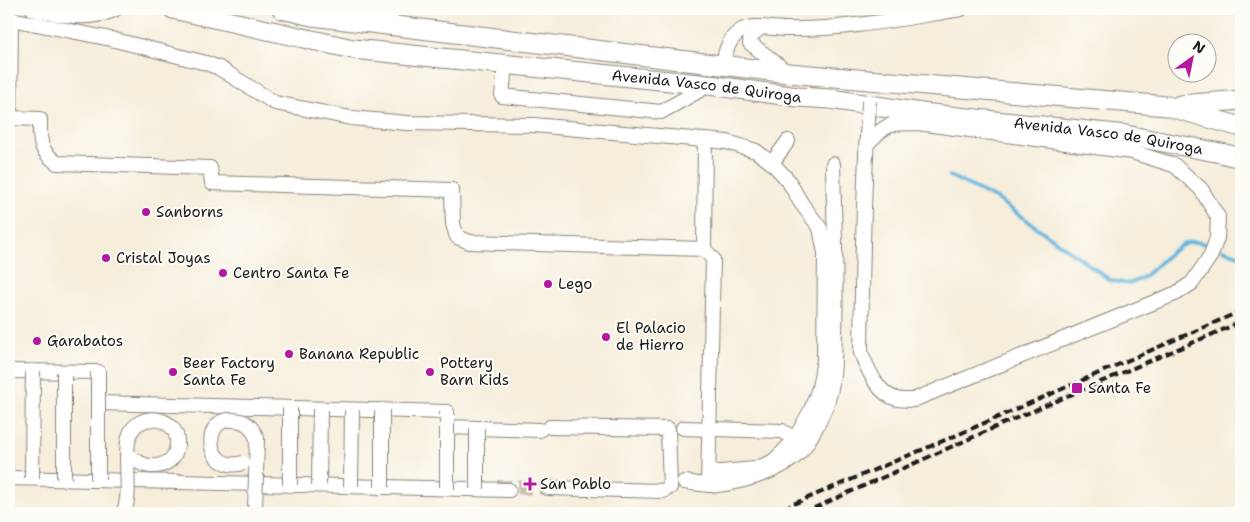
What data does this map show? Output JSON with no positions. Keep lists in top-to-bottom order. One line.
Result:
{"streets":{"main road":["Avenida Vasco de Quiroga"]},"places":{"other":["Sanborns","Cristal Joyas","Centro Santa Fe","Lego","El Palacio de Hierro","Garabatos","Banana Republic","Beer Factory Santa Fe","Pottery Barn Kids"],"transit":["Santa Fe"],"health":["San Pablo"]},"north":"top right"}
